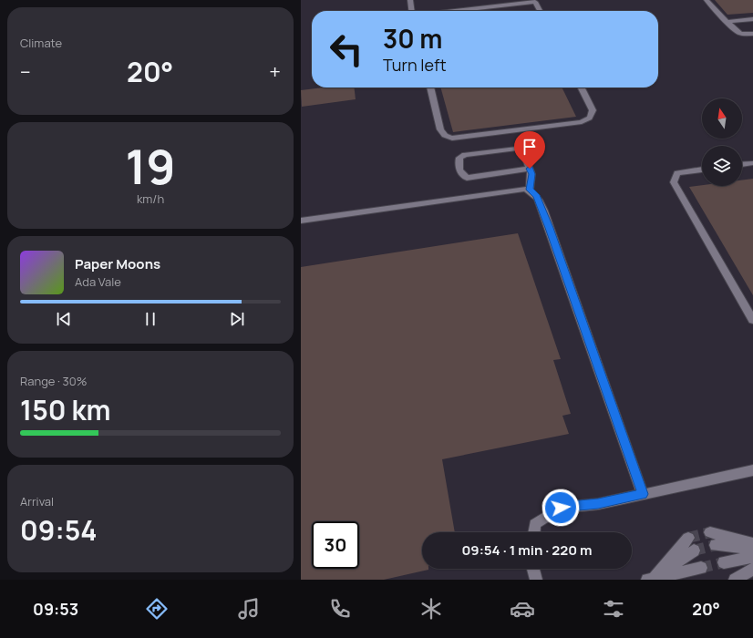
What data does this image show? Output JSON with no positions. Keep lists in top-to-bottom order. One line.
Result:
{"north":"top","page":{"tile":["Climate",["19","km/h"],["Range · 30%","150 km"],["Arrival","09:54"]],"turn":["30 m","Turn left"],"heat":["−","20°","+"],"song":["Paper Moons","Ada Vale"],"limit":"30","trip":"09:54 · 1 min · 220 m","tabs":["09:53","20°"]}}
